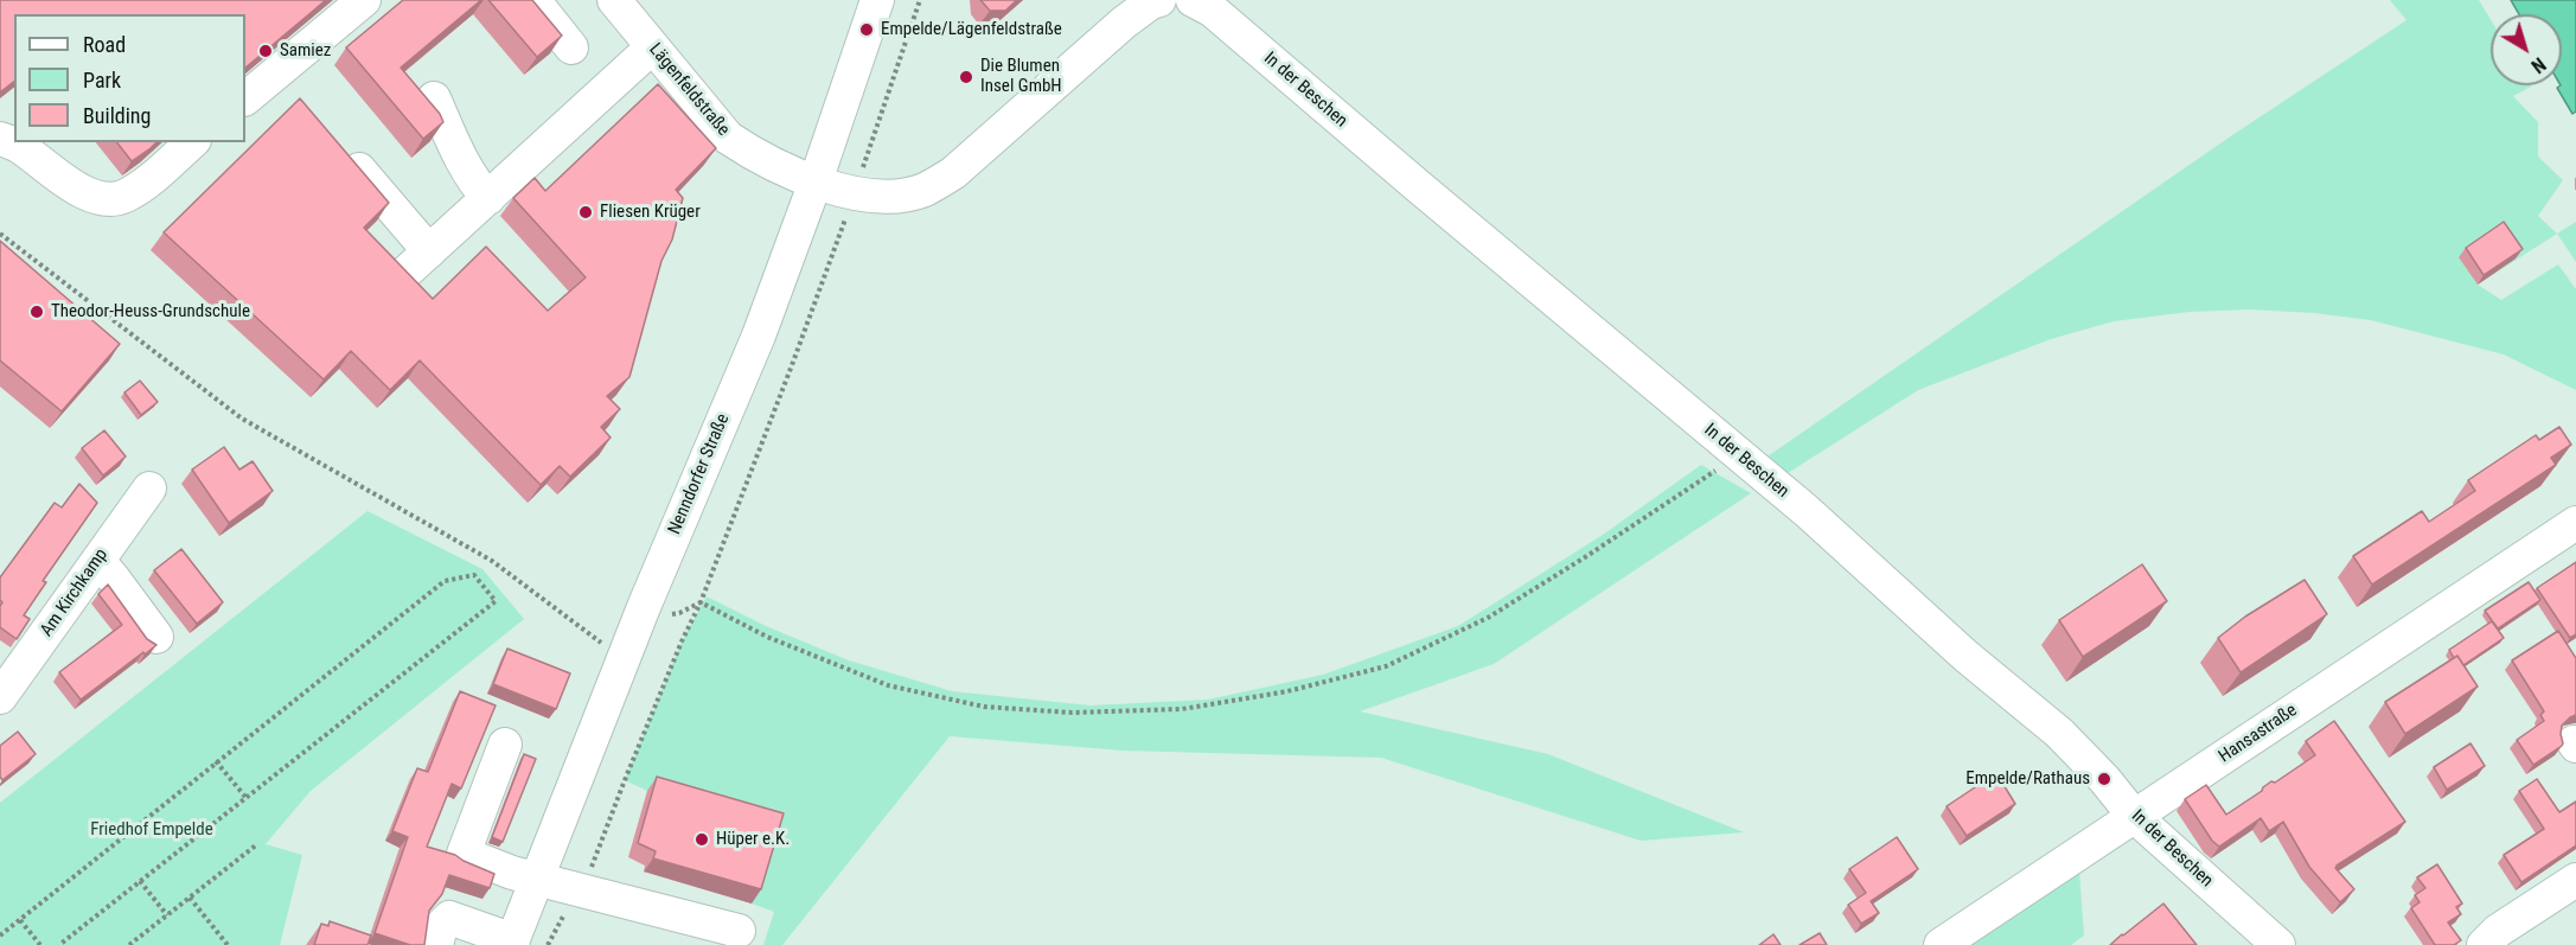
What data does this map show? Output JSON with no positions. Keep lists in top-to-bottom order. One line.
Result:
{"streets":{"street":["Lägenfeldstraße","In der Beschen","Nenndorfer Straße","Am Kirchkamp","Hansastraße"]},"crossings":[["Lägenfeldstraße","Nenndorfer Straße"],["In der Beschen","Hansastraße"]],"parks":["Friedhof Empelde"],"places":["Empelde/Lägenfeldstraße","Samiez","Die Blumen Insel GmbH","Fliesen Krüger","Theodor-Heuss-Grundschule","Empelde/Rathaus","Hüper e.K."],"legend":["Road","Park","Building"],"north":"bottom right"}
